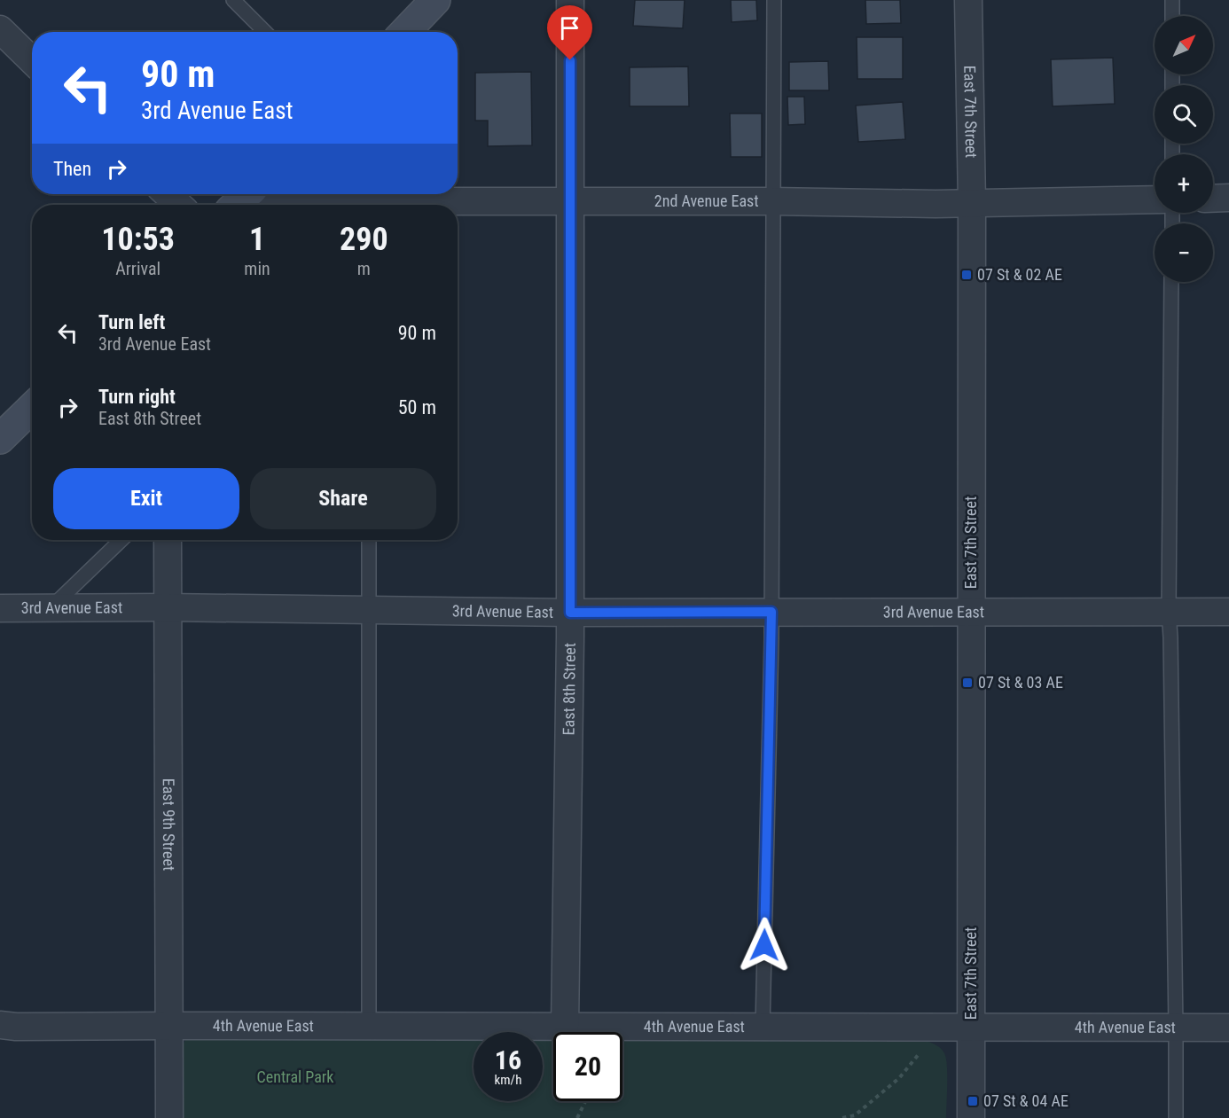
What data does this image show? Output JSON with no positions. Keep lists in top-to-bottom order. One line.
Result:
{"streets":{"street":["East 7th Street","2nd Avenue East","3rd Avenue East","East 8th Street","East 9th Street","4th Avenue East"]},"crossings":[["East 7th Street","2nd Avenue East"],["East 7th Street","3rd Avenue East"],["East 7th Street","4th Avenue East"],["2nd Avenue East","East 8th Street"],["3rd Avenue East","East 8th Street"],["3rd Avenue East","East 9th Street"],["East 8th Street","4th Avenue East"],["East 9th Street","4th Avenue East"]],"parks":["Central Park"],"places":{"transit":["07 St & 02 AE","07 St & 03 AE","07 St & 04 AE"]},"north":"top right","page":{"map_buttons":["+","−"],"turn":["90 m","3rd Avenue East"],"then":"Then","eta":["10:53","Arrival","1","min","290","m"],"list":[{"name":"Turn left","note":"3rd Avenue East","value":"90 m"},{"name":"Turn right","note":"East 8th Street","value":"50 m"}],"buttons":["Exit","Share"],"speed":"16 km/h","limit":"20"}}
